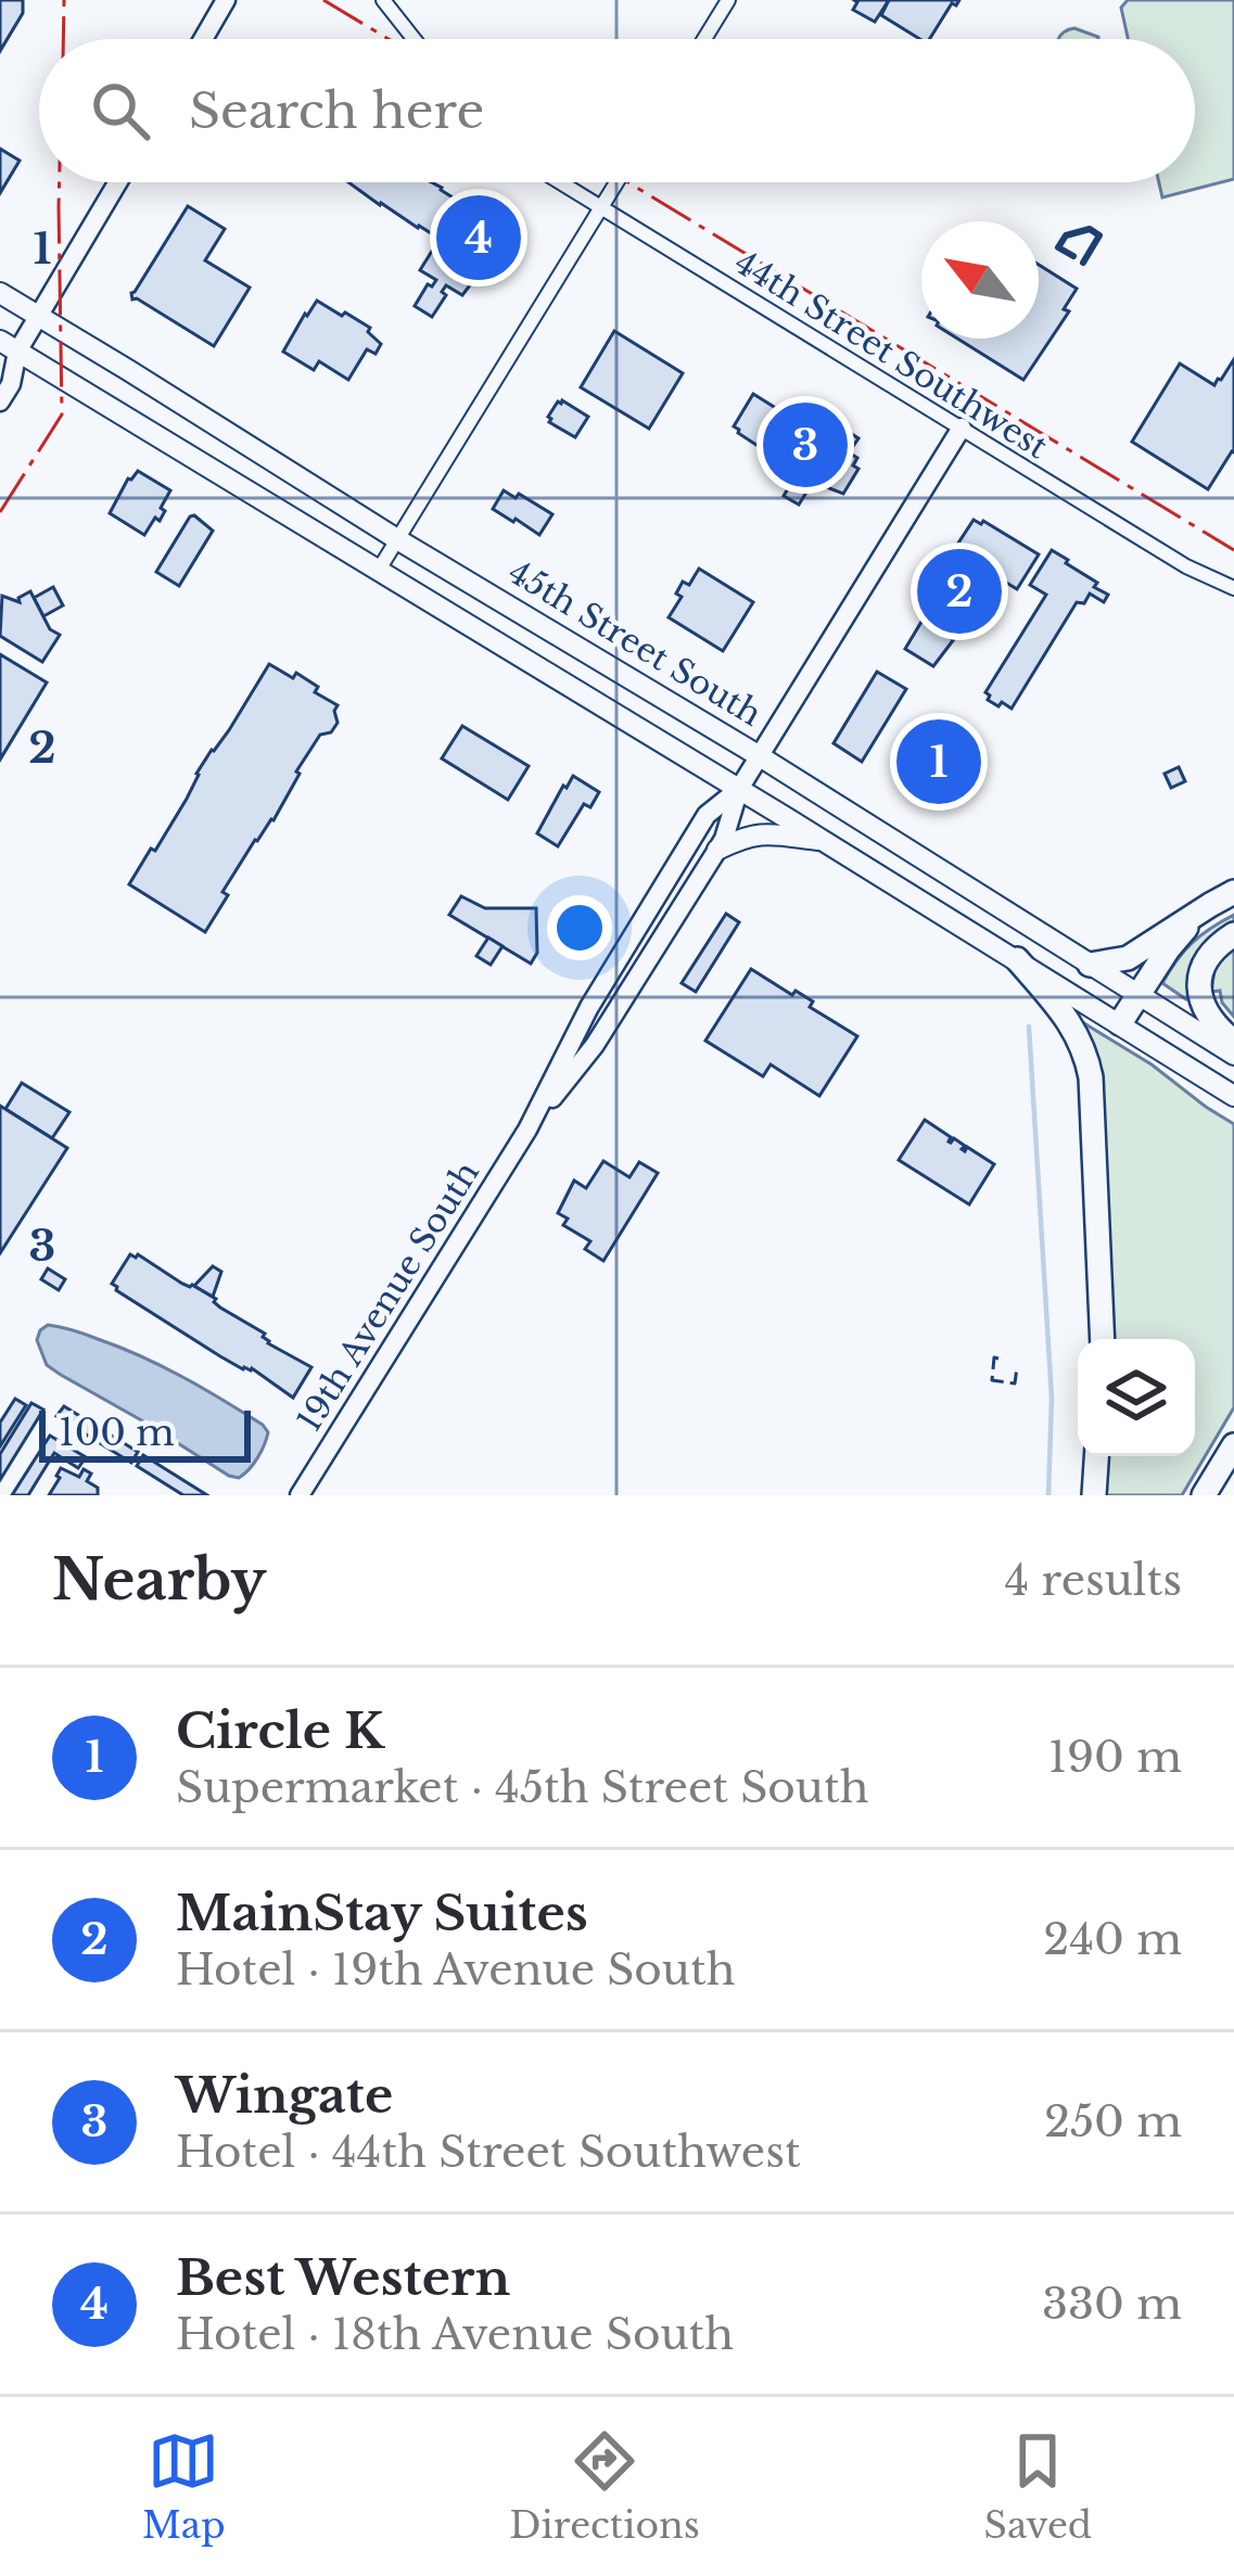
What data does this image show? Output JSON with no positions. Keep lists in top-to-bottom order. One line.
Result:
{"streets":{"main road":["45th Street South"],"street":["44th Street Southwest","19th Avenue South"]},"crossings":[["44th Street Southwest","19th Avenue South"],["45th Street South","19th Avenue South"]],"scale_bar":"100 m","north":"top left","page":{"search":"Search here","pins":["4","3","2","1"],"scale":"100 m","heading":["Nearby","4 results"],"list":[{"mark":"1","name":"Circle K","note":"Supermarket · 45th Street South","value":"190 m"},{"mark":"2","name":"MainStay Suites","note":"Hotel · 19th Avenue South","value":"240 m"},{"mark":"3","name":"Wingate","note":"Hotel · 44th Street Southwest","value":"250 m"},{"mark":"4","name":"Best Western","note":"Hotel · 18th Avenue South","value":"330 m"}],"nav":["Map","Directions","Saved"]},"grid":{"rows":["1","2","3"]}}
